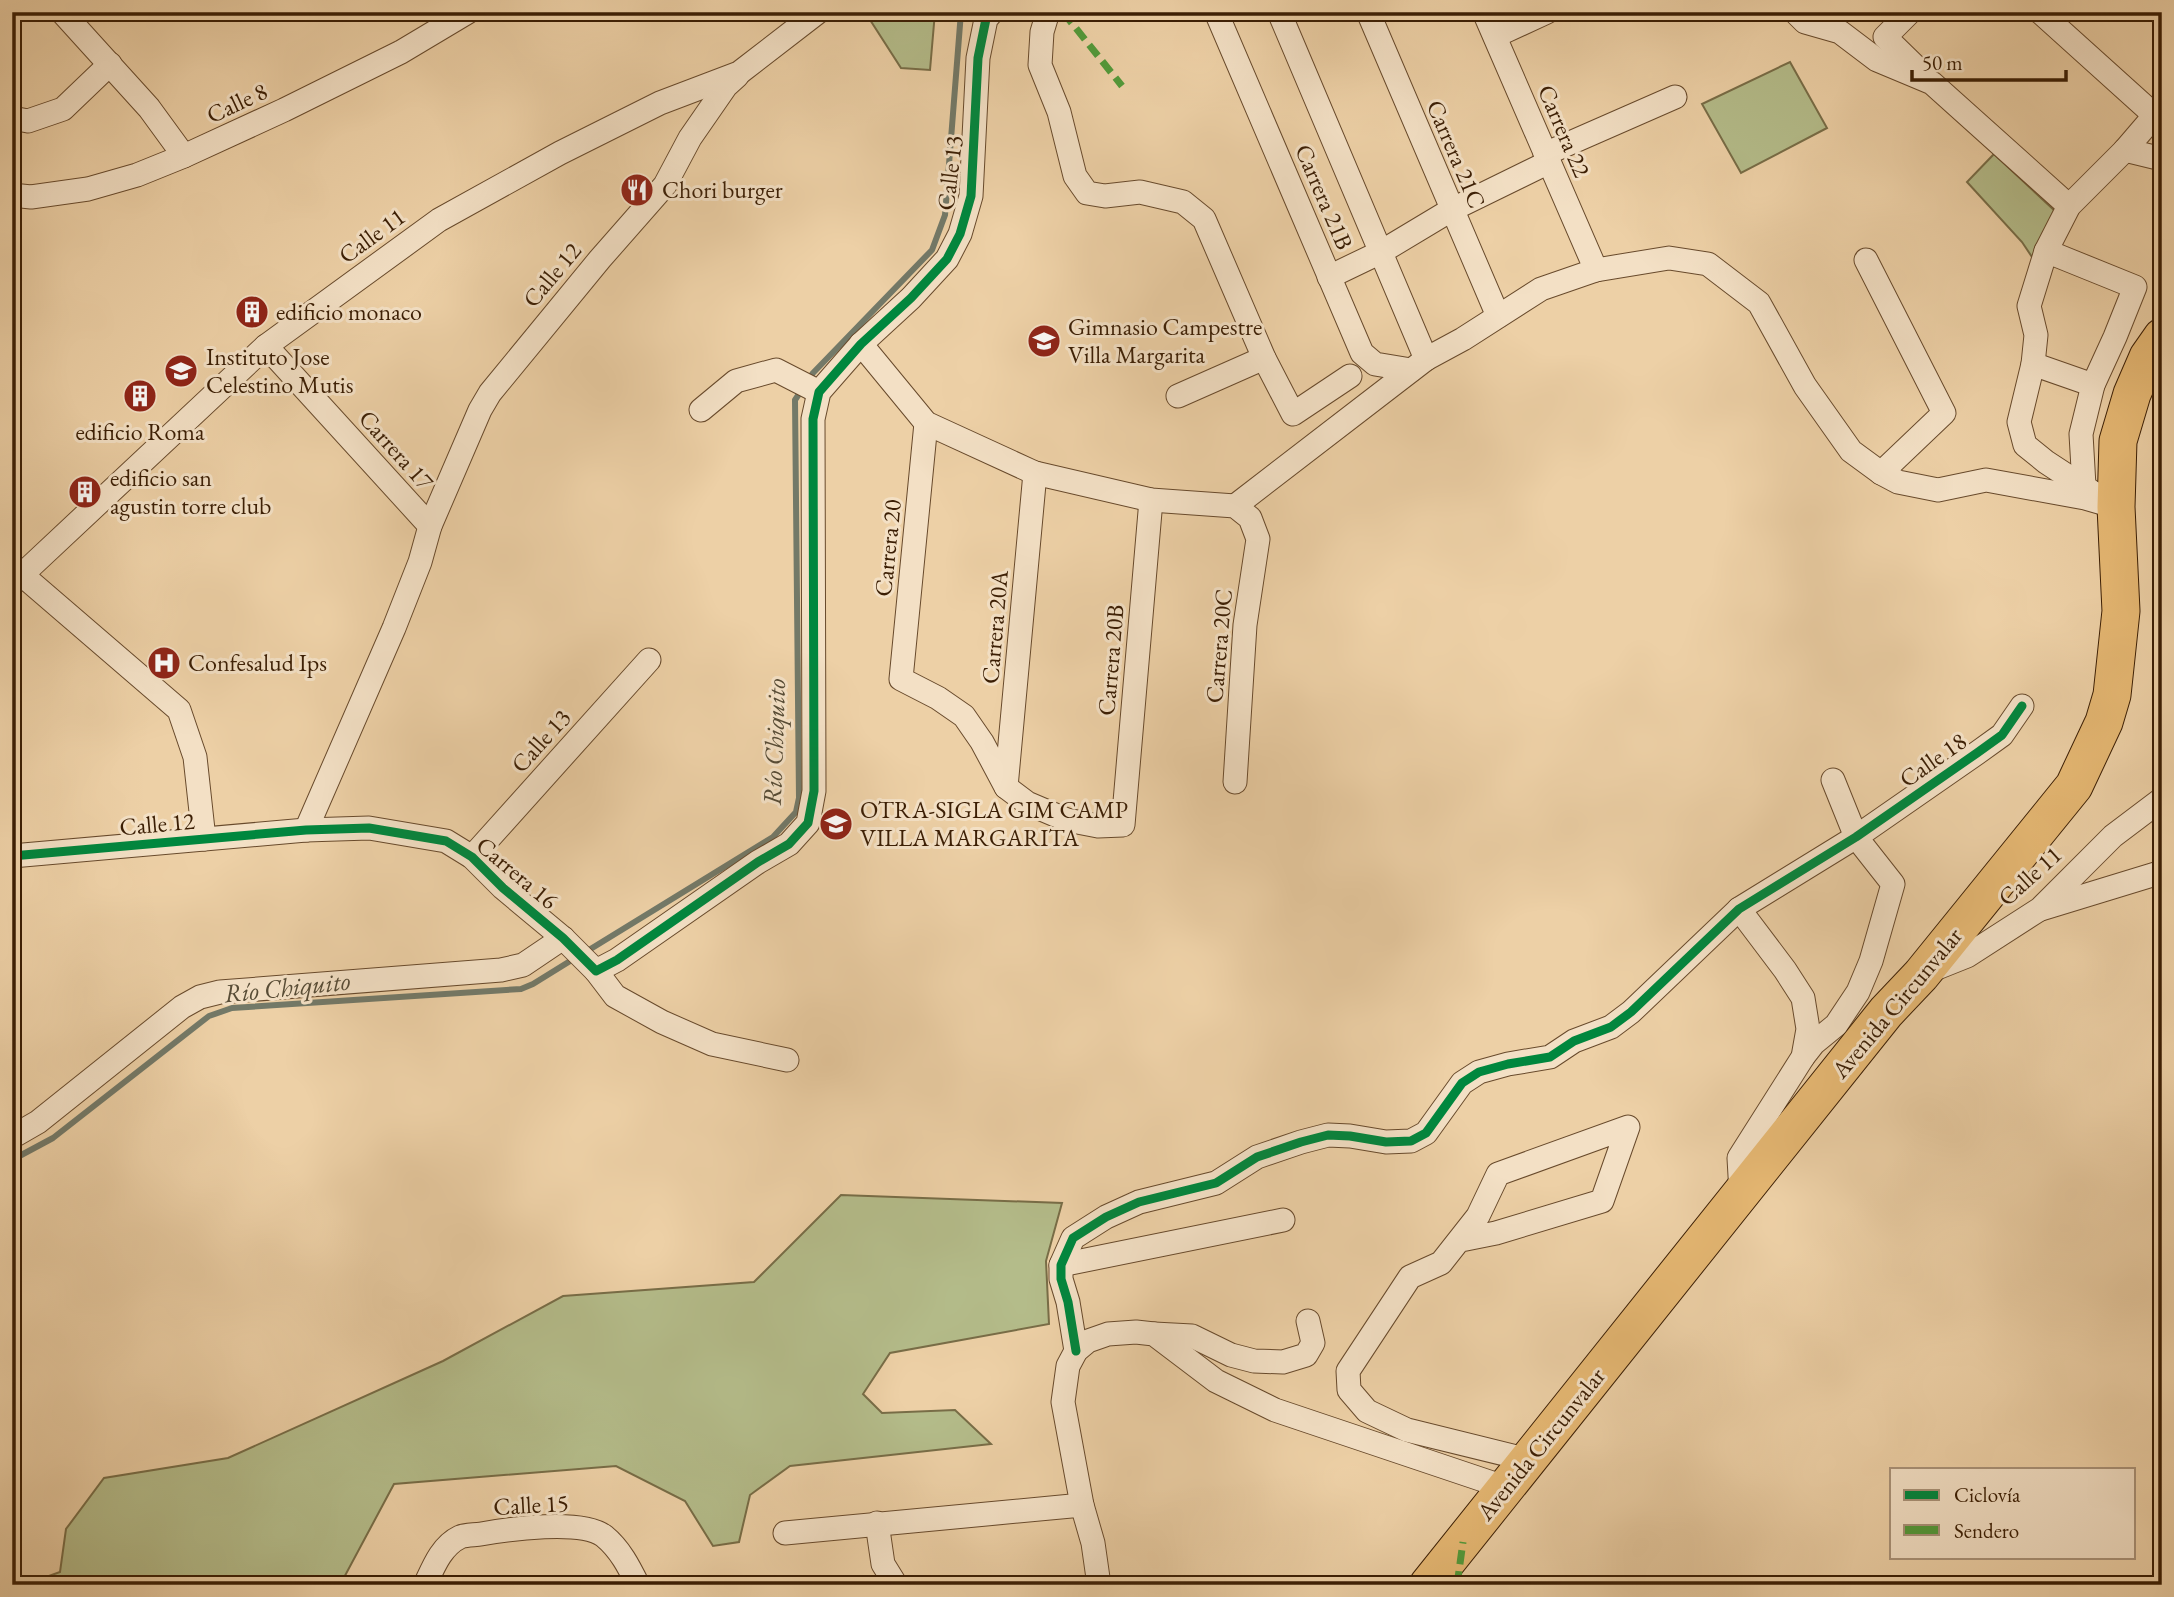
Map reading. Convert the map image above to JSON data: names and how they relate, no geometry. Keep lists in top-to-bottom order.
{
  "streets": {
    "main road": ["Avenida Circunvalar"],
    "street": [
      "Calle 8",
      "Carrera 22",
      "Carrera 21C",
      "Calle 13",
      "Carrera 21B",
      "Calle 11",
      "Calle 12",
      "Carrera 17",
      "Carrera 20",
      "Carrera 20A",
      "Carrera 20C",
      "Carrera 20B",
      "Calle 18",
      "Carrera 16",
      "Calle 15"
    ]
  },
  "crossings": [
    ["Calle 13", "Carrera 16"],
    ["Calle 11", "Calle 12"],
    ["Calle 11", "Carrera 17"],
    ["Calle 11", "Avenida Circunvalar"],
    ["Calle 12", "Carrera 17"],
    ["Calle 12", "Carrera 16"],
    ["Carrera 20", "Carrera 20A"],
    ["Carrera 20", "Carrera 20B"],
    ["Carrera 20A", "Carrera 20B"]
  ],
  "water": ["Río Chiquito"],
  "places": {
    "restaurant": ["Chori burger"],
    "building": ["edificio monaco", "edificio Roma", "edificio san agustin torre club"],
    "school or university": ["Gimnasio Campestre Villa Margarita", "Instituto Jose Celestino Mutis", "OTRA-SIGLA GIM CAMP VILLA MARGARITA"],
    "hospital": ["Confesalud Ips"]
  },
  "legend": ["Ciclovía", "Sendero"],
  "scale_bar": "50 m"
}
